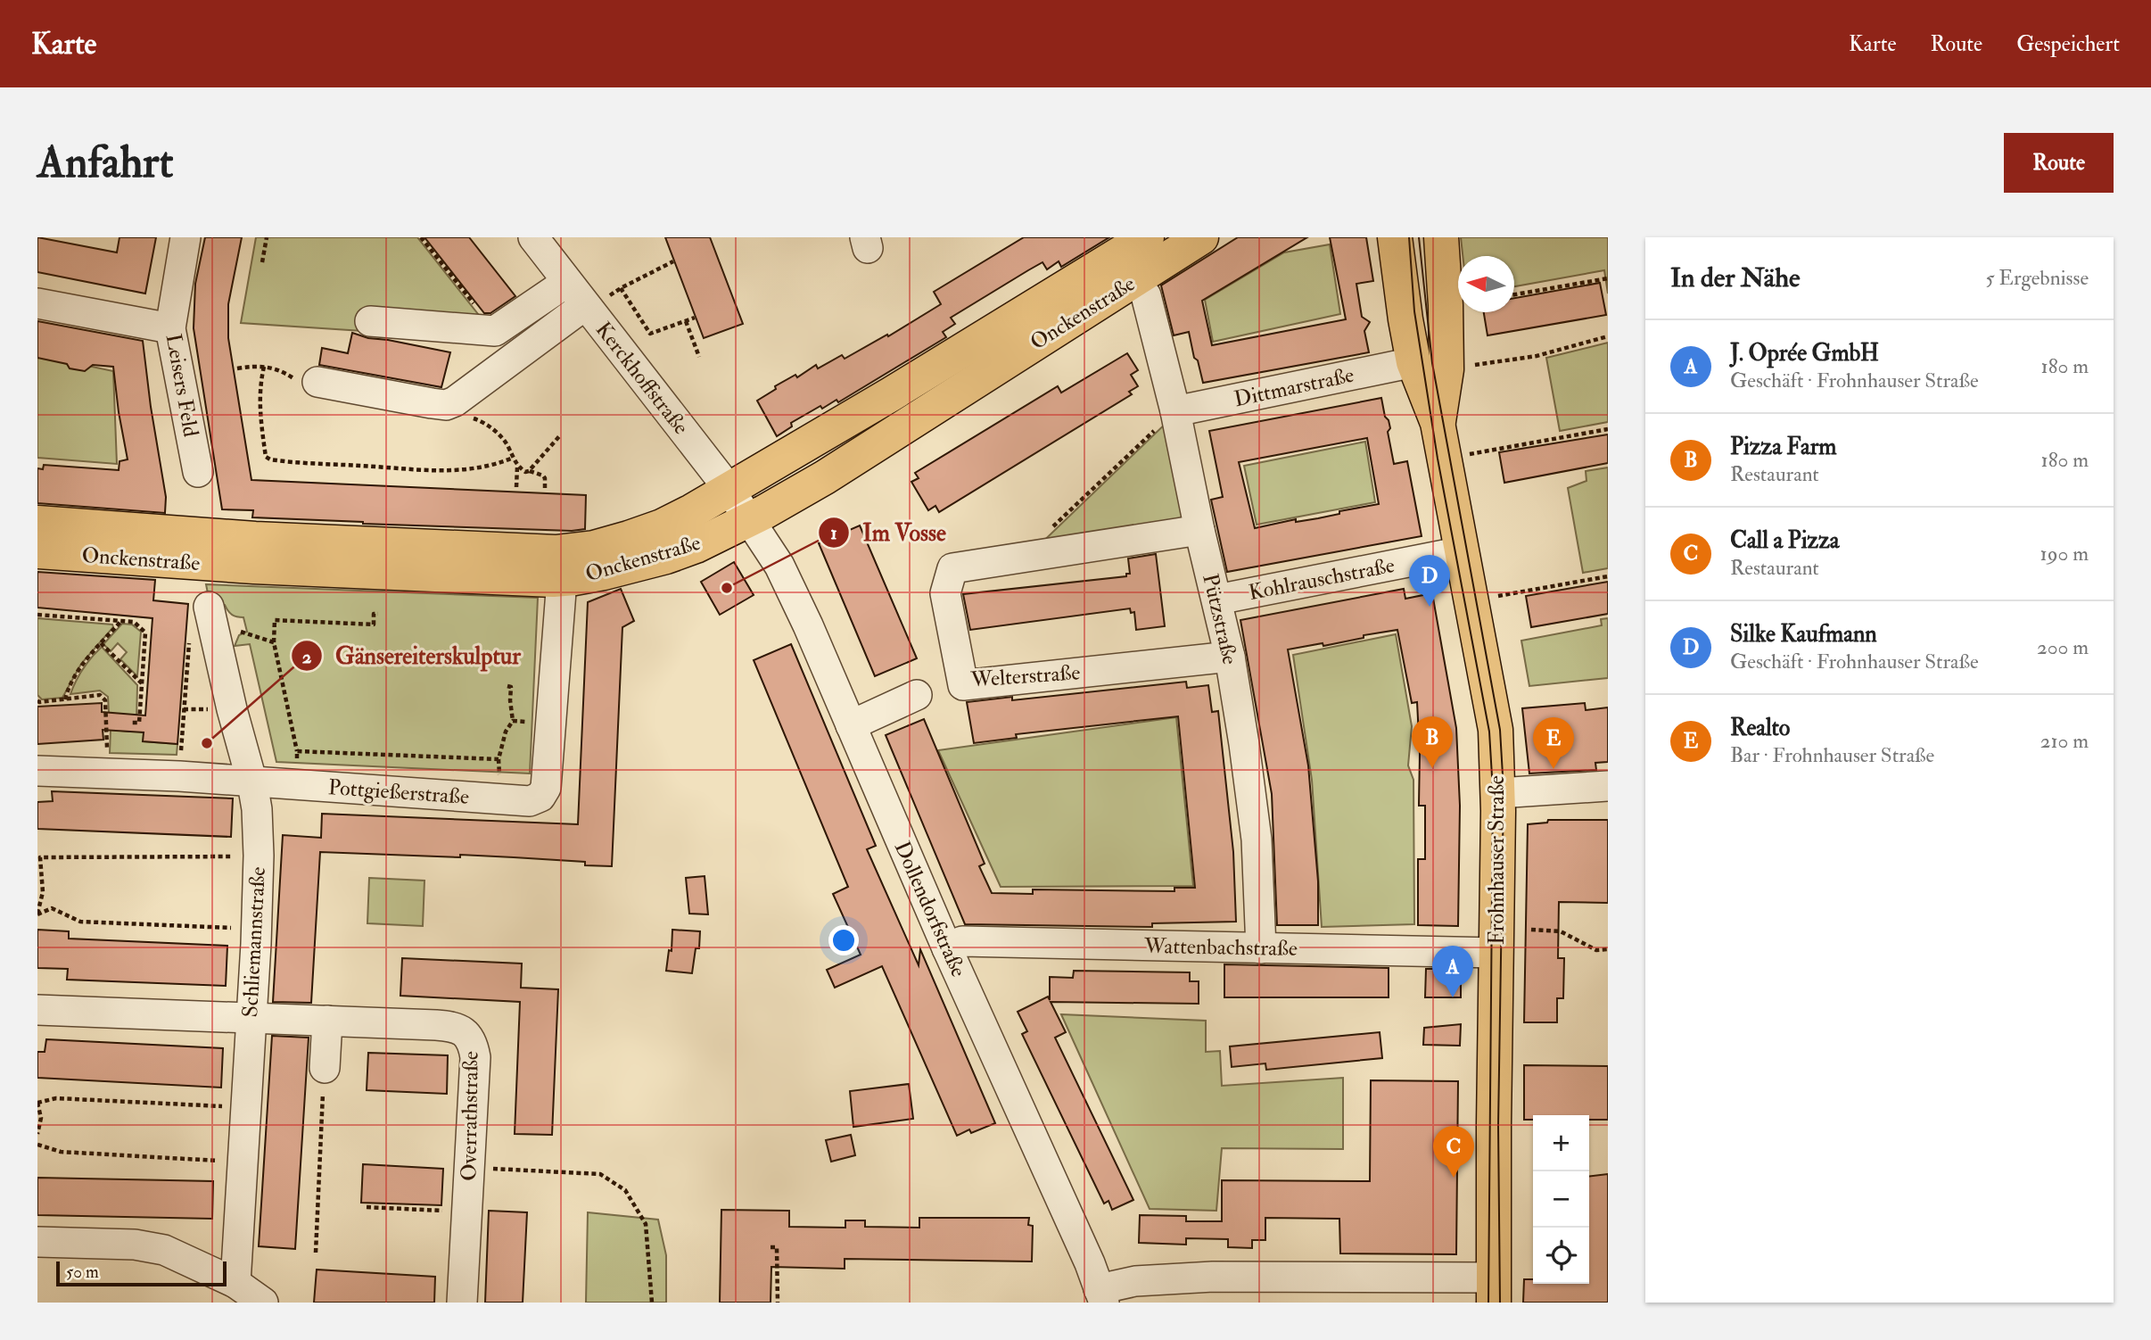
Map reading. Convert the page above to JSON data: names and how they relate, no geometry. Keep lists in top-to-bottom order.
{
  "streets": {
    "main road": ["Onckenstraße", "Frohnhauser Straße"],
    "street": [
      "Kerckhoffstraße",
      "Leisers Feld",
      "Dittmarstraße",
      "Kohlrauschstraße",
      "Pützstraße",
      "Welterstraße",
      "Pottgießerstraße",
      "Dollendorfstraße",
      "Schliemannstraße",
      "Wattenbachstraße",
      "Overrathstraße"
    ]
  },
  "crossings": [
    ["Onckenstraße", "Kerckhoffstraße"],
    ["Onckenstraße", "Pottgießerstraße"],
    ["Onckenstraße", "Dollendorfstraße"],
    ["Kerckhoffstraße", "Dollendorfstraße"],
    ["Dittmarstraße", "Pützstraße"],
    ["Dittmarstraße", "Frohnhauser Straße"],
    ["Kohlrauschstraße", "Pützstraße"],
    ["Kohlrauschstraße", "Frohnhauser Straße"],
    ["Pützstraße", "Welterstraße"],
    ["Pützstraße", "Wattenbachstraße"],
    ["Pottgießerstraße", "Schliemannstraße"],
    ["Frohnhauser Straße", "Wattenbachstraße"],
    ["Dollendorfstraße", "Wattenbachstraße"],
    ["Schliemannstraße", "Overrathstraße"]
  ],
  "places": ["Im Vosse", "Gänsereiterskulptur"],
  "scale_bar": "50 m",
  "north": "left",
  "page": {
    "header": "Karte",
    "nav": ["Karte", "Route", "Gespeichert"],
    "buttons": "Route",
    "title": "Anfahrt",
    "heading": ["In der Nähe", "5 Ergebnisse"],
    "list": [
      {
        "mark": "A",
        "name": "J. Oprée GmbH",
        "note": "Geschäft · Frohnhauser Straße",
        "value": "180 m"
      },
      {
        "mark": "B",
        "name": "Pizza Farm",
        "note": "Restaurant",
        "value": "180 m"
      },
      {
        "mark": "C",
        "name": "Call a Pizza",
        "note": "Restaurant",
        "value": "190 m"
      },
      {
        "mark": "D",
        "name": "Silke Kaufmann",
        "note": "Geschäft · Frohnhauser Straße",
        "value": "200 m"
      },
      {
        "mark": "E",
        "name": "Realto",
        "note": "Bar · Frohnhauser Straße",
        "value": "210 m"
      }
    ],
    "pins": [
      "D",
      "B",
      "E",
      "A",
      "C"
    ],
    "map_buttons": ["+", "−"],
    "scale": "50 m"
  }
}
